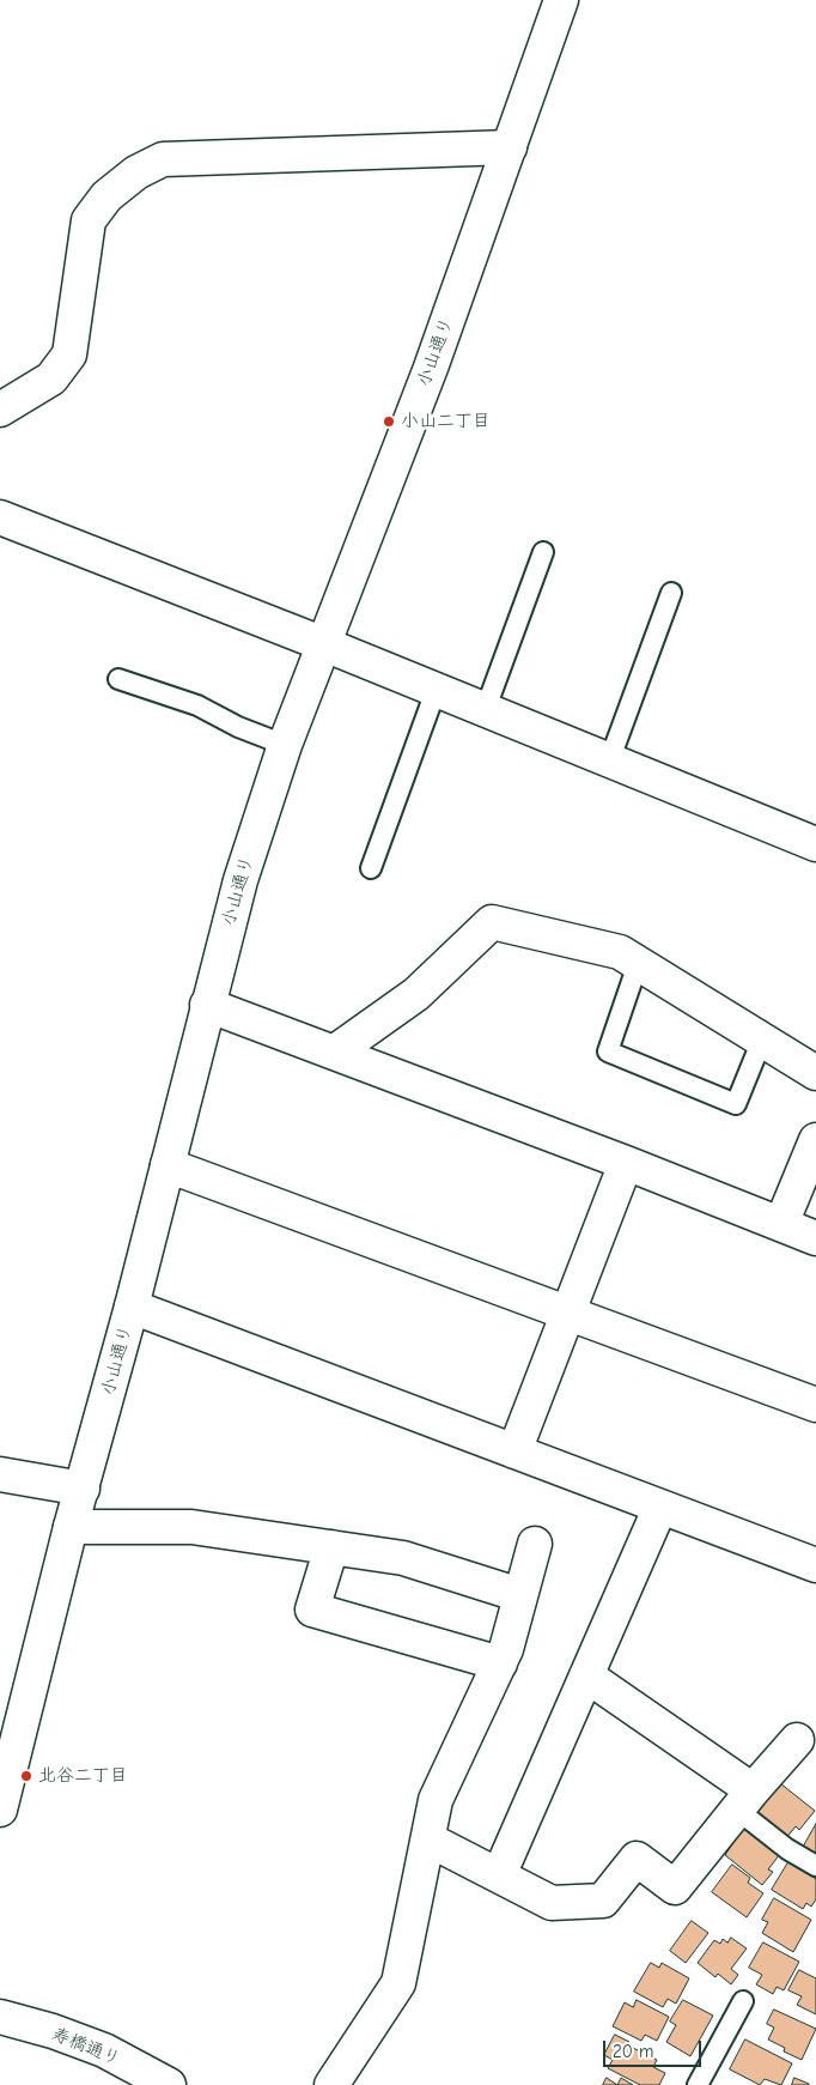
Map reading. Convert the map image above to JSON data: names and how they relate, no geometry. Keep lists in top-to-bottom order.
{
  "streets": {
    "street": ["小山通り", "寿橋通り"]
  },
  "places": ["小山二丁目", "北谷二丁目"],
  "scale_bar": "20 m"
}
